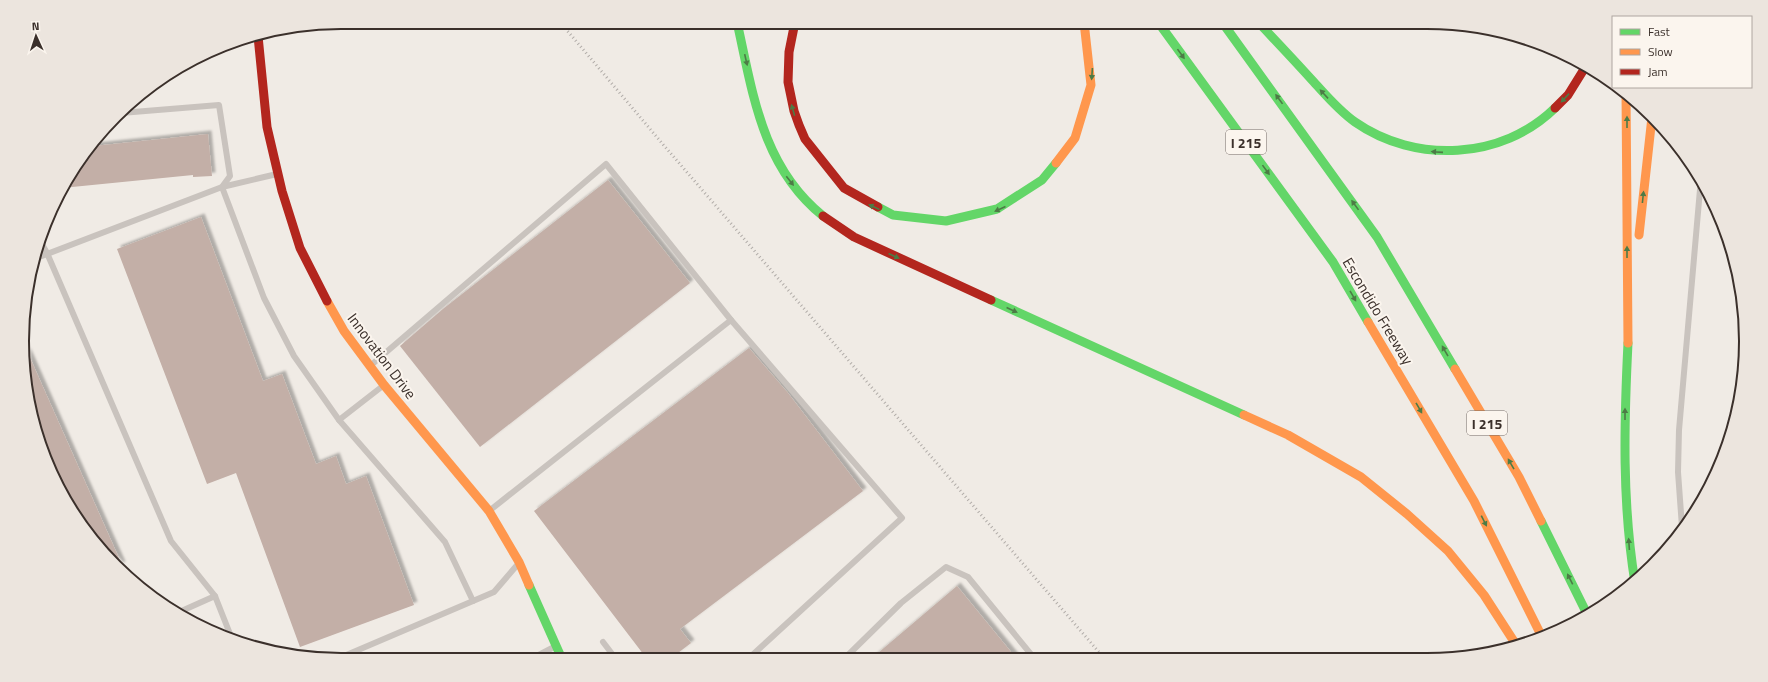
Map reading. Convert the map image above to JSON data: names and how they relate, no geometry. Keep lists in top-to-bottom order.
{
  "streets": {
    "main road": ["I 215", "Escondido Freeway", "Innovation Drive"]
  },
  "legend": ["Fast", "Slow", "Jam"],
  "north": "top"
}
